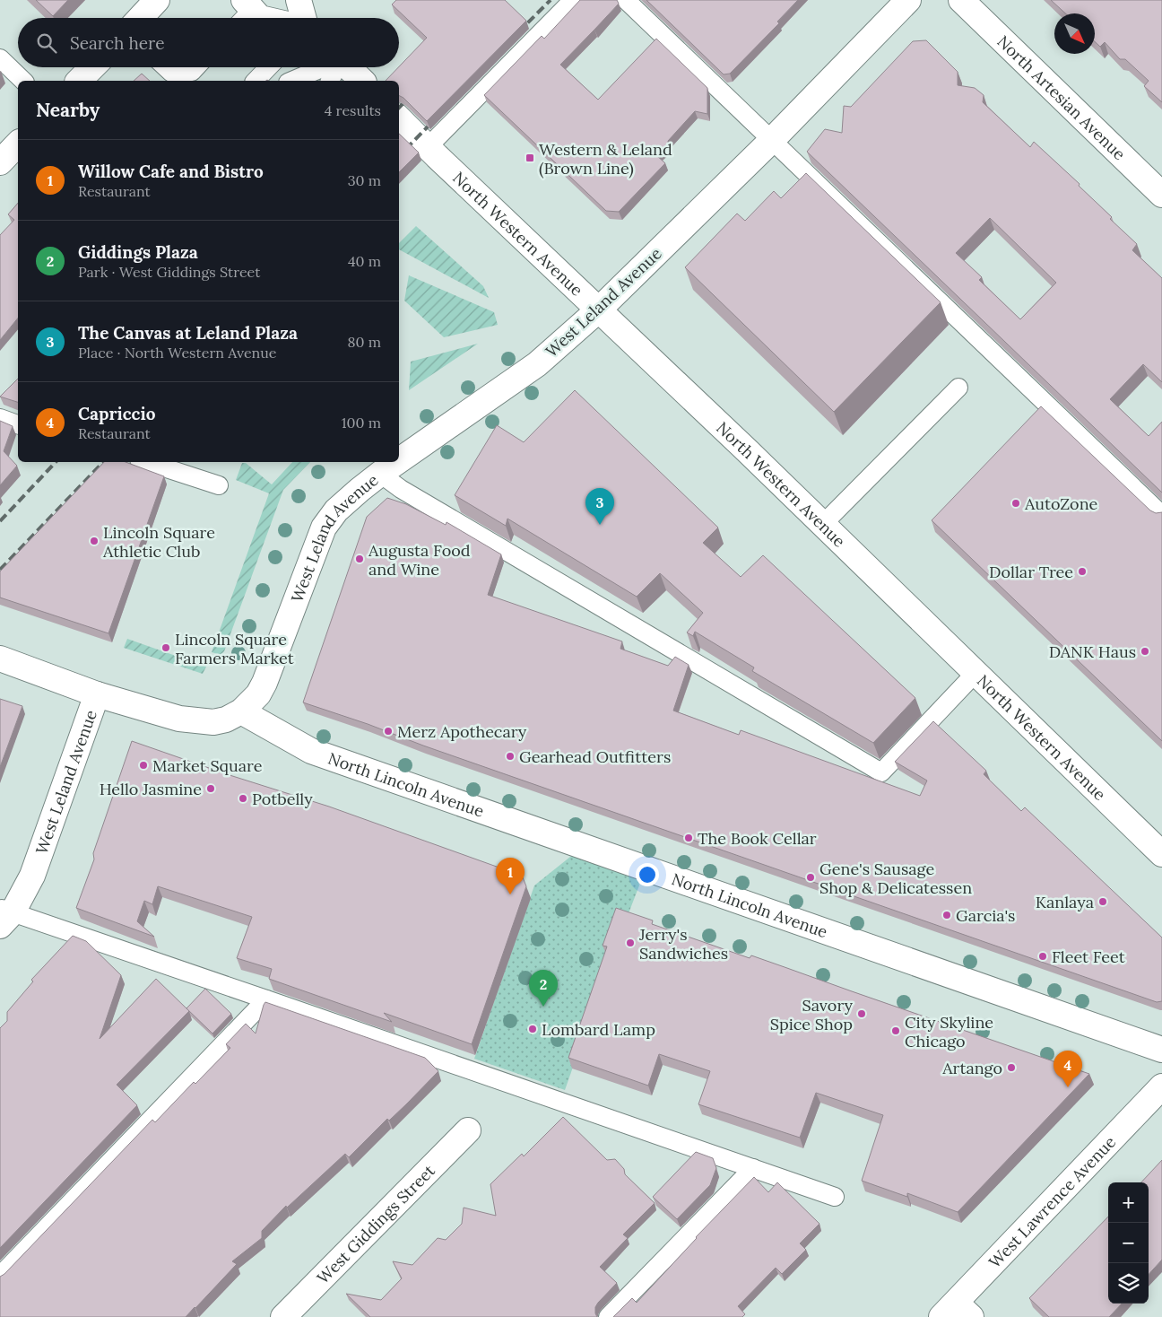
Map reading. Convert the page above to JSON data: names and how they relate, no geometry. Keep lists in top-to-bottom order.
{
  "streets": {
    "main road": [
      "North Artesian Avenue",
      "North Western Avenue",
      "West Leland Avenue",
      "North Lincoln Avenue",
      "West Lawrence Avenue",
      "West Giddings Street"
    ]
  },
  "crossings": [
    ["North Western Avenue", "West Leland Avenue"],
    ["West Leland Avenue", "North Lincoln Avenue"]
  ],
  "places": {
    "transit": ["Western & Leland (Brown Line)"],
    "other": [
      "AutoZone",
      "Lincoln Square Athletic Club",
      "Augusta Food and Wine",
      "Dollar Tree",
      "Lincoln Square Farmers Market",
      "DANK Haus",
      "Merz Apothecary",
      "Gearhead Outfitters",
      "Market Square",
      "Hello Jasmine",
      "Potbelly",
      "The Book Cellar",
      "Gene's Sausage Shop & Delicatessen",
      "Kanlaya",
      "Garcia's",
      "Jerry's Sandwiches",
      "Fleet Feet",
      "Savory Spice Shop",
      "Lombard Lamp",
      "City Skyline Chicago",
      "Artango"
    ]
  },
  "north": "bottom right",
  "page": {
    "search": "Search here",
    "heading": ["Nearby", "4 results"],
    "list": [
      {
        "mark": "1",
        "name": "Willow Cafe and Bistro",
        "note": "Restaurant",
        "value": "30 m"
      },
      {
        "mark": "2",
        "name": "Giddings Plaza",
        "note": "Park · West Giddings Street",
        "value": "40 m"
      },
      {
        "mark": "3",
        "name": "The Canvas at Leland Plaza",
        "note": "Place · North Western Avenue",
        "value": "80 m"
      },
      {
        "mark": "4",
        "name": "Capriccio",
        "note": "Restaurant",
        "value": "100 m"
      }
    ],
    "pins": [
      "3",
      "1",
      "2",
      "4"
    ],
    "map_buttons": ["+", "−"]
  }
}
